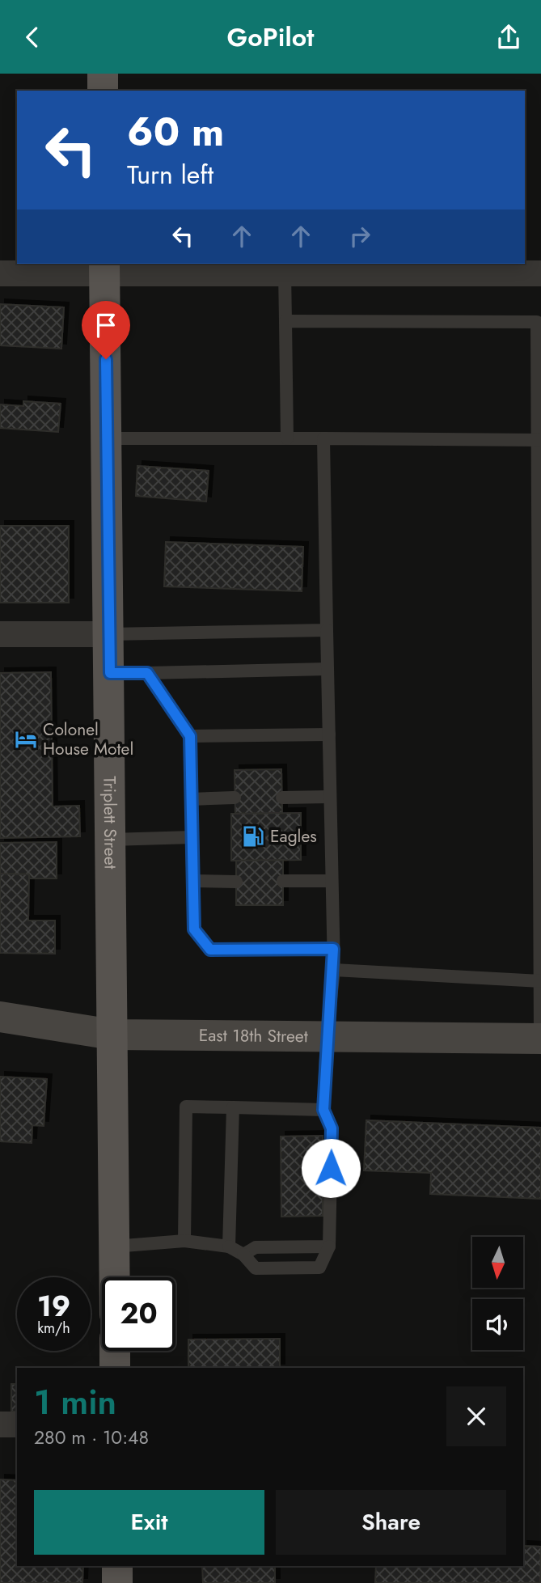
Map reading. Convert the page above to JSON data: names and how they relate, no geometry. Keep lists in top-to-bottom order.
{
  "streets": {
    "main road": ["Triplett Street"],
    "street": ["East 18th Street"]
  },
  "crossings": [
    ["Triplett Street", "East 18th Street"]
  ],
  "places": {
    "hotel": ["Colonel House Motel"],
    "fuel station": ["Eagles"]
  },
  "north": "bottom",
  "page": {
    "header": "GoPilot",
    "turn": ["60 m", "Turn left"],
    "speed": "19 km/h",
    "limit": "20",
    "heading": ["1 min", "280 m · 10:48"],
    "buttons": ["Exit", "Share"]
  }
}
